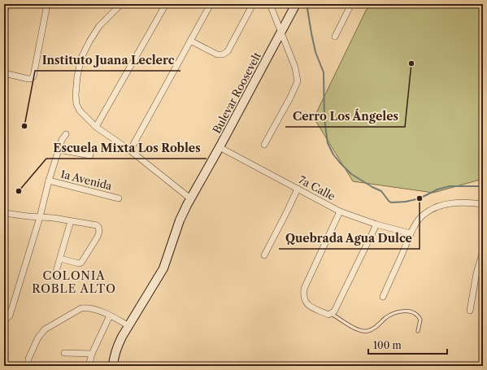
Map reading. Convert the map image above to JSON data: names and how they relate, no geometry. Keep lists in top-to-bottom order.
{
  "streets": {
    "main road": ["Bulevar Roosevelt"],
    "street": ["1a Avenida", "7a Calle"]
  },
  "crossings": [
    ["Bulevar Roosevelt", "7a Calle"]
  ],
  "districts": ["COLONIA ROBLE ALTO"],
  "places": [
    "Cerro Los Ángeles",
    "Instituto Juana Leclerc",
    "Escuela Mixta Los Robles",
    "Quebrada Agua Dulce"
  ],
  "scale_bar": "100 m"
}
